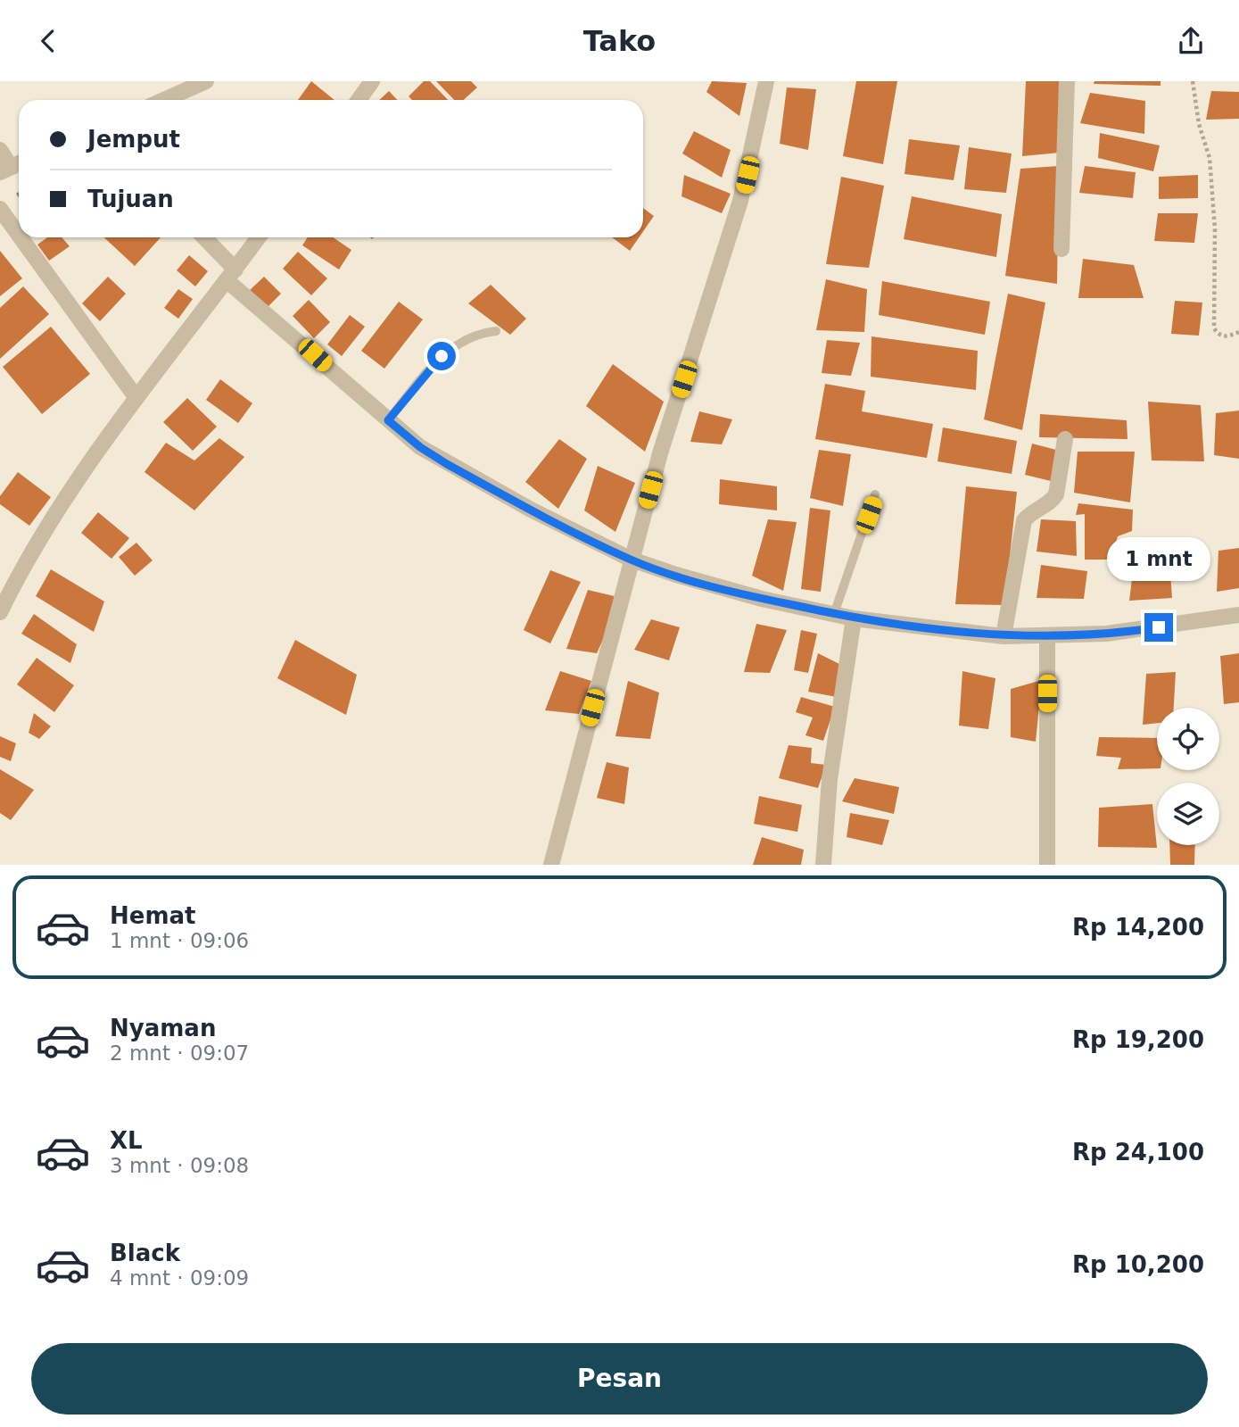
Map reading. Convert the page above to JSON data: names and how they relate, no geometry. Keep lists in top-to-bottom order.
{
  "page": {
    "header": "Tako",
    "banner": ["Jemput", "Tujuan"],
    "bubble": "1 mnt",
    "list": [
      {
        "name": "Hemat",
        "note": "1 mnt · 09:06",
        "value": "Rp 14,200"
      },
      {
        "name": "Nyaman",
        "note": "2 mnt · 09:07",
        "value": "Rp 19,200"
      },
      {
        "name": "XL",
        "note": "3 mnt · 09:08",
        "value": "Rp 24,100"
      },
      {
        "name": "Black",
        "note": "4 mnt · 09:09",
        "value": "Rp 10,200"
      }
    ],
    "buttons": "Pesan"
  }
}
